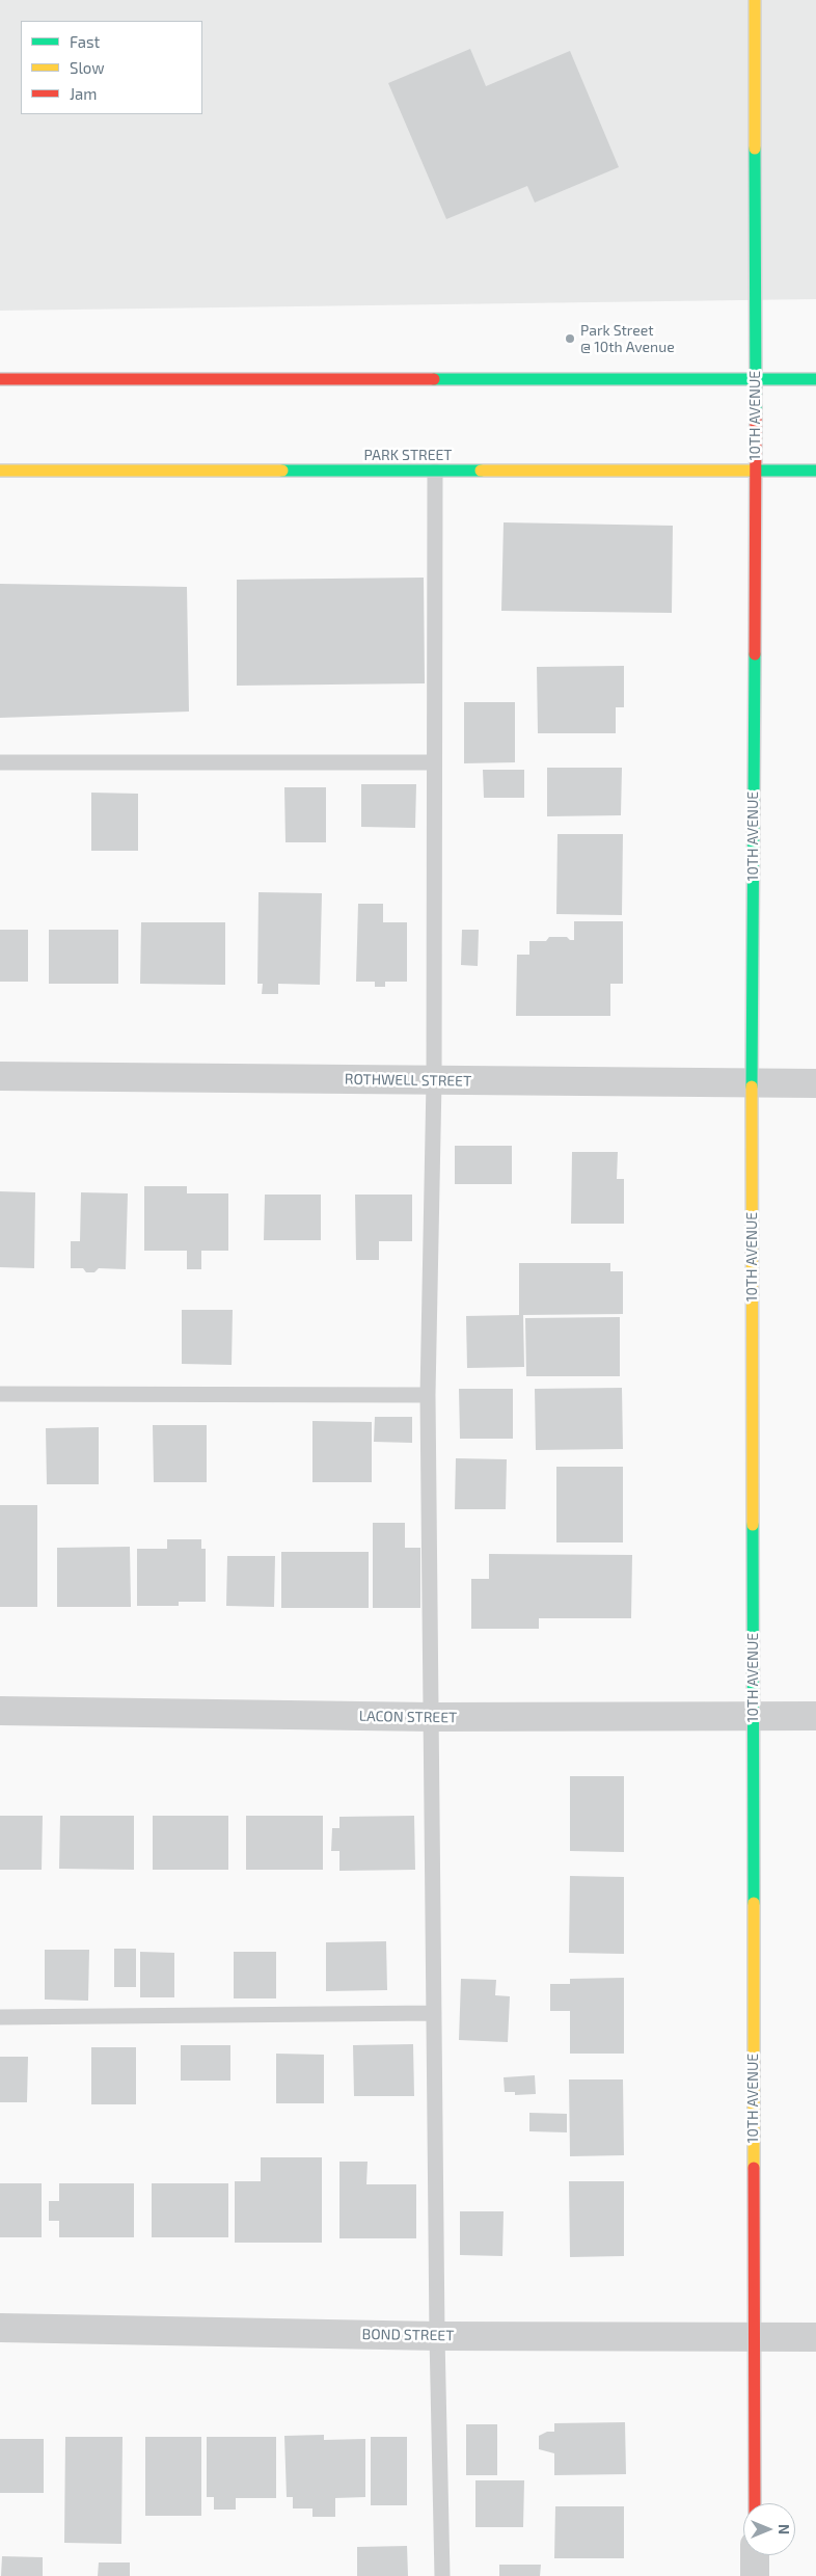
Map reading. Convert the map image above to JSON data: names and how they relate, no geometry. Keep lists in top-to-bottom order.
{
  "streets": {
    "street": [
      "10TH AVENUE",
      "PARK STREET",
      "ROTHWELL STREET",
      "LACON STREET",
      "BOND STREET"
    ]
  },
  "crossings": [
    ["10TH AVENUE", "PARK STREET"],
    ["10TH AVENUE", "ROTHWELL STREET"],
    ["10TH AVENUE", "LACON STREET"],
    ["10TH AVENUE", "BOND STREET"]
  ],
  "places": ["Park Street @ 10th Avenue"],
  "legend": ["Fast", "Slow", "Jam"],
  "north": "right"
}
